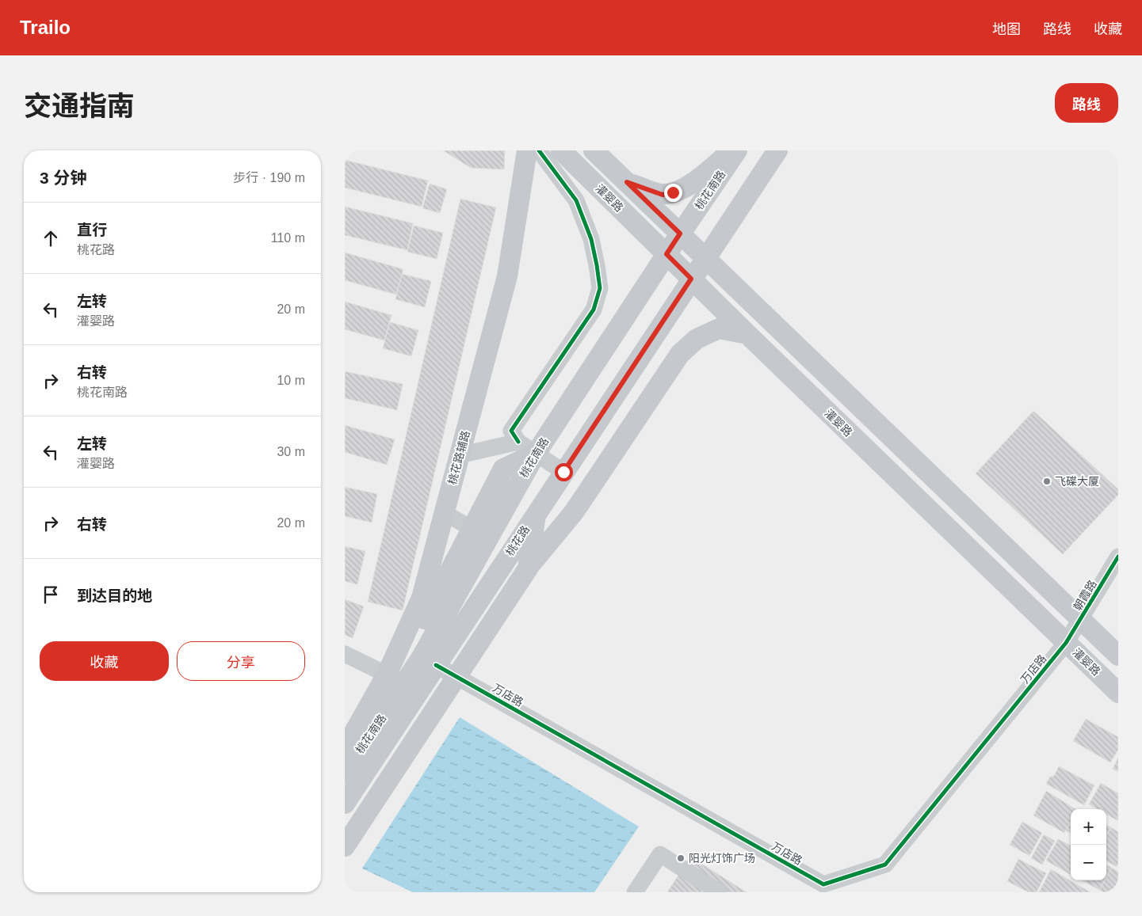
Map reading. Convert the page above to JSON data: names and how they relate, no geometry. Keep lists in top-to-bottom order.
{
  "streets": {
    "main road": [
      "桃花南路",
      "灌婴路",
      "桃花路辅路",
      "桃花路"
    ],
    "street": ["朝霞路", "万店路"]
  },
  "crossings": [
    ["桃花南路", "灌婴路"],
    ["灌婴路", "桃花路"],
    ["灌婴路", "朝霞路"],
    ["灌婴路", "万店路"],
    ["桃花路", "万店路"],
    ["朝霞路", "万店路"]
  ],
  "places": ["飞碟大厦", "阳光灯饰广场"],
  "page": {
    "header": "Trailo",
    "nav": ["地图", "路线", "收藏"],
    "title": "交通指南",
    "buttons": [
      "路线",
      ["收藏", "分享"]
    ],
    "heading": ["3 分钟", "步行 · 190 m"],
    "list": [
      ["直行", "桃花路", "110 m"],
      ["左转", "灌婴路", "20 m"],
      ["右转", "桃花南路", "10 m"],
      ["左转", "灌婴路", "30 m"],
      ["右转", "20 m"],
      "到达目的地"
    ],
    "map_buttons": ["+", "−"]
  }
}
